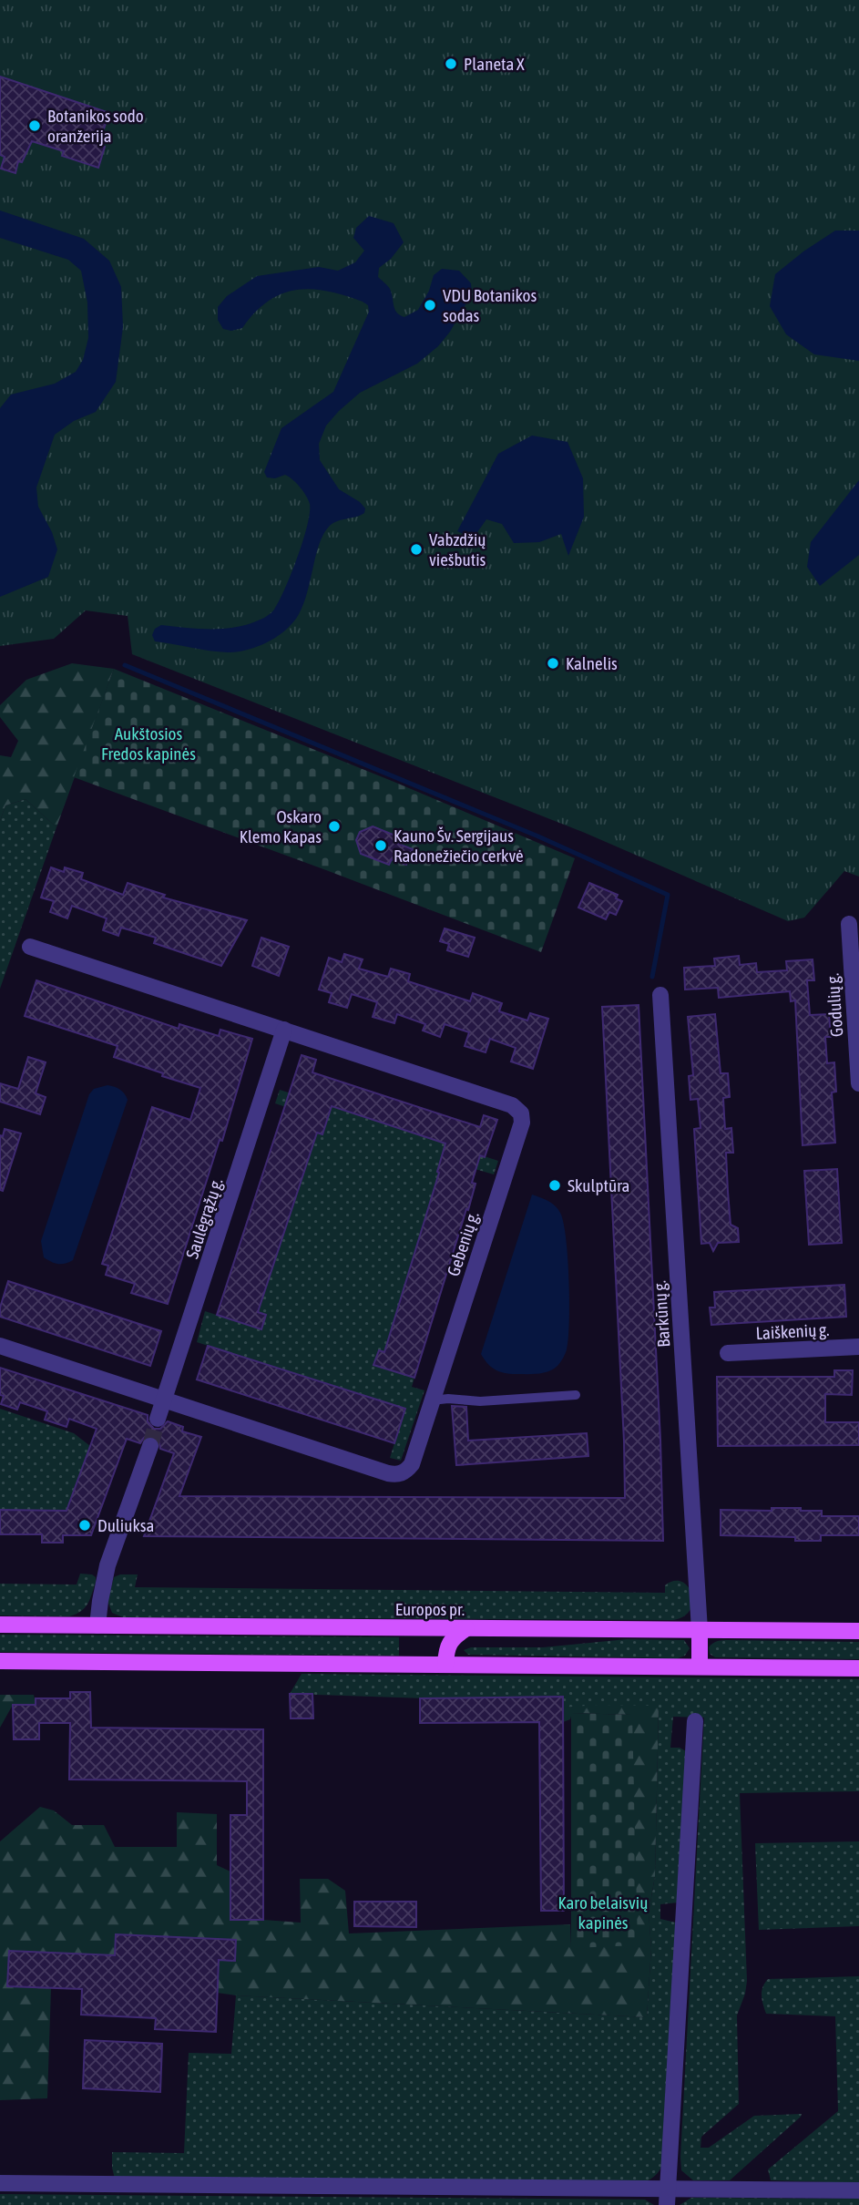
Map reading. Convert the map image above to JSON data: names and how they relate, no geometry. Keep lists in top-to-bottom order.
{
  "streets": {
    "main road": ["Europos pr."],
    "street": [
      "Godulių g.",
      "Saulėgrąžų g.",
      "Gebenių g.",
      "Barkūnų g.",
      "Laiškenių g."
    ]
  },
  "crossings": [
    ["Saulėgrąžų g.", "Gebenių g."],
    ["Barkūnų g.", "Europos pr."]
  ],
  "parks": ["Aukštosios Fredos kapinės", "Karo belaisvių kapinės"],
  "places": [
    "Planeta X",
    "Botanikos sodo oranžerija",
    "VDU Botanikos sodas",
    "Vabzdžių viešbutis",
    "Kalnelis",
    "Oskaro Klemo Kapas",
    "Kauno Šv. Sergijaus Radonežiečio cerkvė",
    "Skulptūra",
    "Duliuksa"
  ]
}
